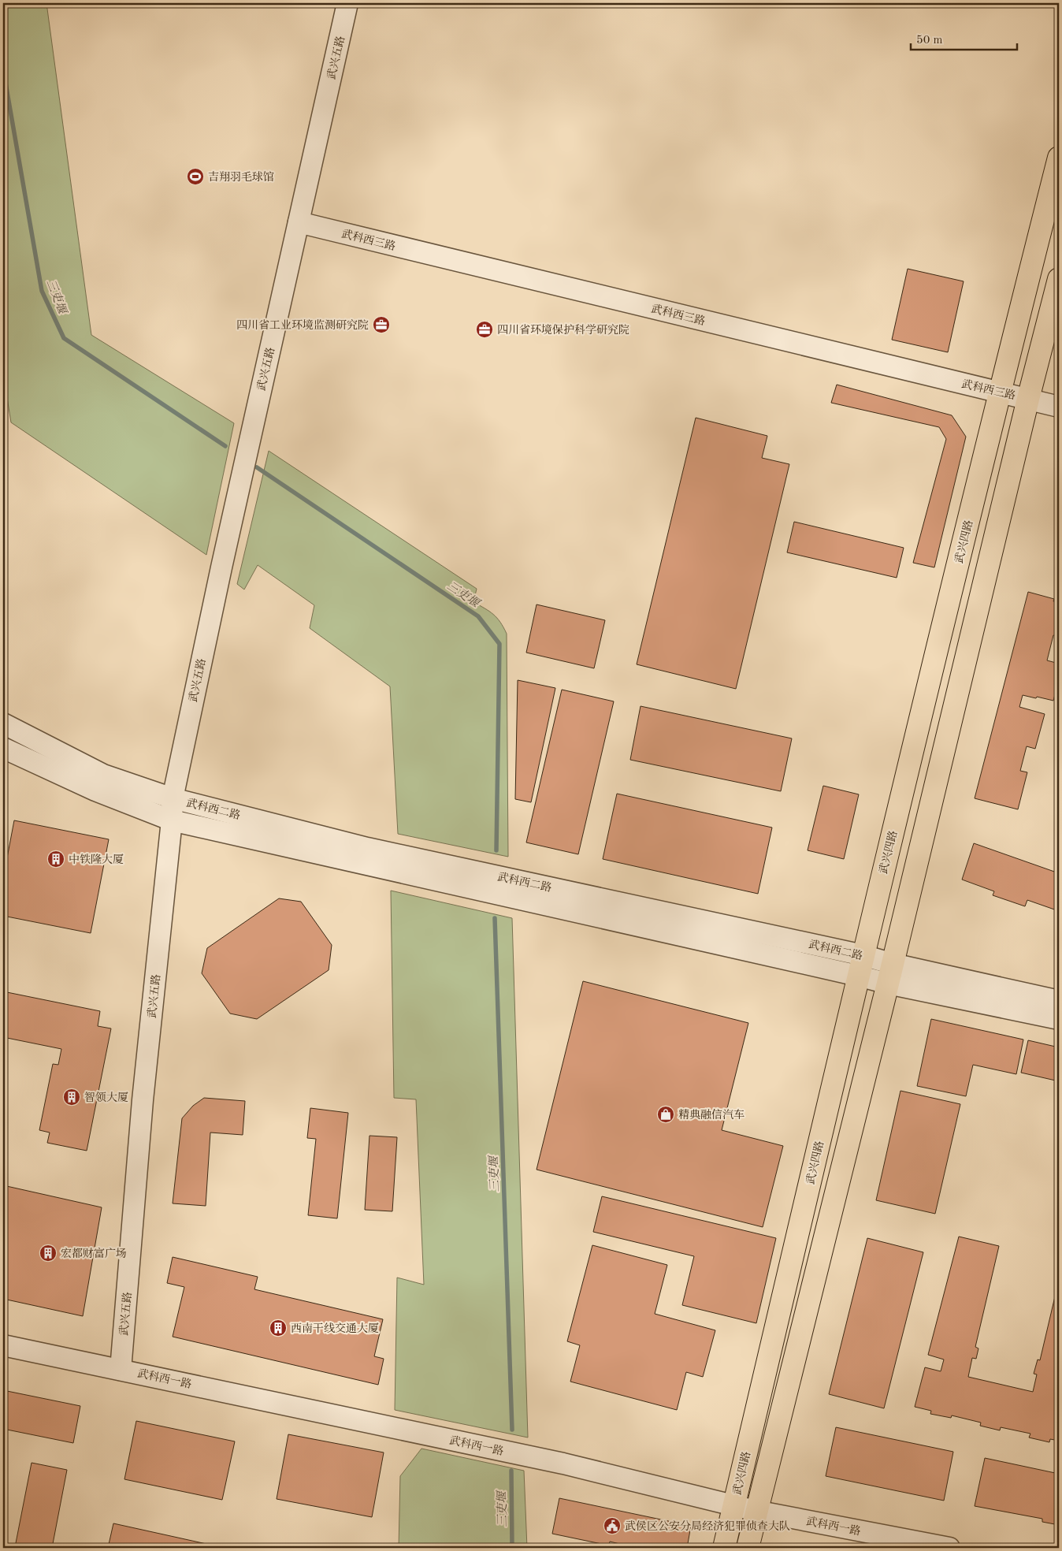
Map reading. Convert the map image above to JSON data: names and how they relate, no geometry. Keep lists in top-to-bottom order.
{
  "streets": {
    "main road": ["武兴四路"],
    "street": [
      "武兴五路",
      "武科西三路",
      "武科西二路",
      "武科西一路"
    ]
  },
  "crossings": [
    ["武兴五路", "武科西三路"],
    ["武兴五路", "武科西二路"],
    ["武兴五路", "武科西一路"],
    ["武科西三路", "武兴四路"],
    ["武兴四路", "武科西二路"],
    ["武兴四路", "武科西一路"]
  ],
  "water": ["三吏堰"],
  "places": {
    "sports": ["吉翔羽毛球馆"],
    "office": ["四川省工业环境监测研究院", "四川省环境保护科学研究院"],
    "building": [
      "中铁隆大厦",
      "智领大厦",
      "宏都财富广场",
      "西南干线交通大厦"
    ],
    "shop": ["精典融信汽车"],
    "public building": ["武侯区公安分局经济犯罪侦查大队"]
  },
  "scale_bar": "50 m"
}
